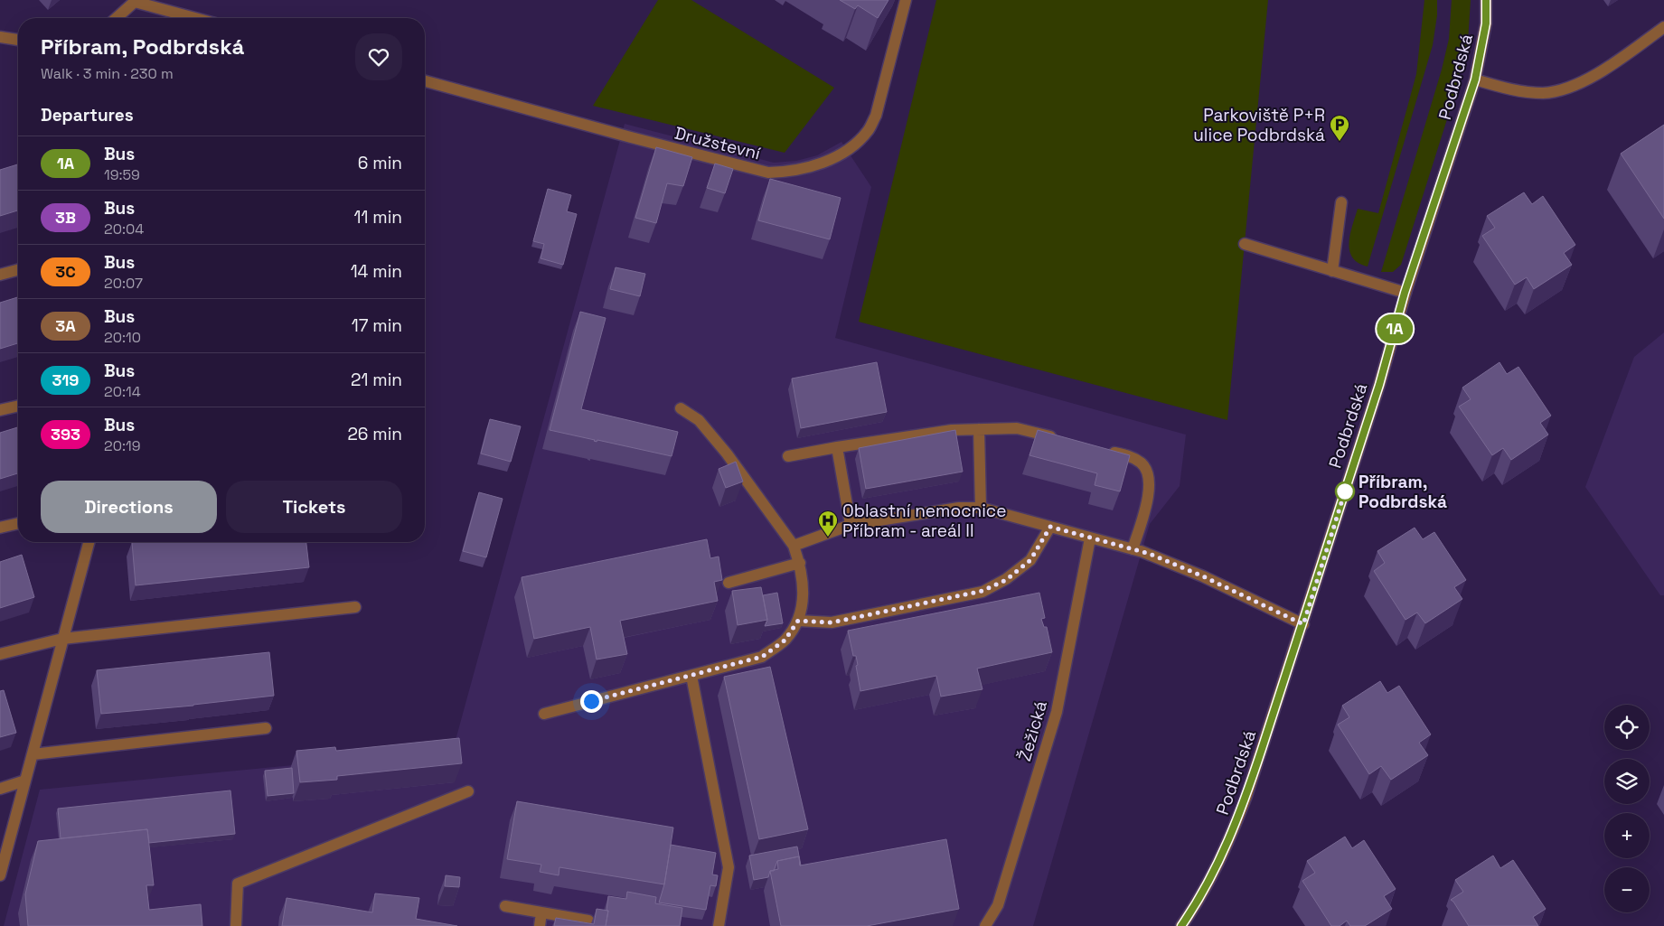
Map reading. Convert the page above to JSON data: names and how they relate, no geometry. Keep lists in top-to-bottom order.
{
  "streets": {
    "street": ["Podbrdská", "Družstevní", "Žežická"]
  },
  "places": {
    "parking": ["Parkoviště P+R ulice Podbrdská"],
    "other": ["Příbram, Podbrdská"],
    "hospital": ["Oblastní nemocnice Příbram - areál II"]
  },
  "lines": ["bus line 1A"],
  "page": {
    "on_map": "1A",
    "heading": [
      ["Příbram, Podbrdská", "Walk · 3 min · 230 m"],
      "Departures"
    ],
    "list": [
      {
        "mark": "1A",
        "name": "Bus",
        "note": "19:59",
        "value": "6 min"
      },
      {
        "mark": "3B",
        "name": "Bus",
        "note": "20:04",
        "value": "11 min"
      },
      {
        "mark": "3C",
        "name": "Bus",
        "note": "20:07",
        "value": "14 min"
      },
      {
        "mark": "3A",
        "name": "Bus",
        "note": "20:10",
        "value": "17 min"
      },
      {
        "mark": "319",
        "name": "Bus",
        "note": "20:14",
        "value": "21 min"
      },
      {
        "mark": "393",
        "name": "Bus",
        "note": "20:19",
        "value": "26 min"
      }
    ],
    "buttons": ["Directions", "Tickets"],
    "map_buttons": ["+", "−"]
  }
}
